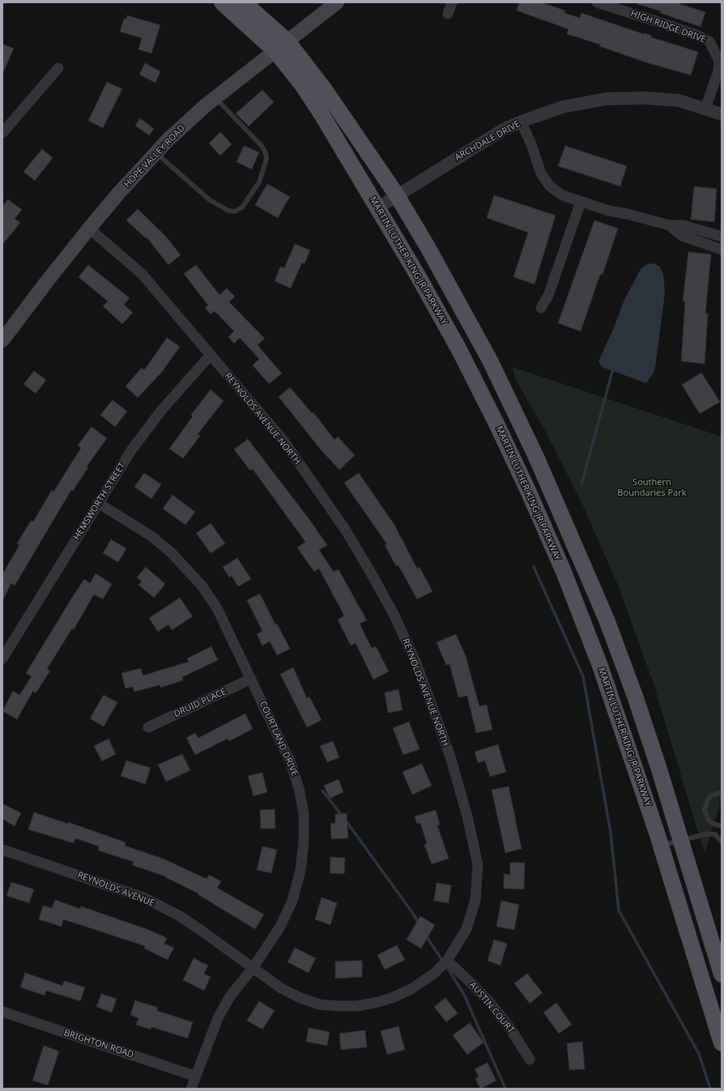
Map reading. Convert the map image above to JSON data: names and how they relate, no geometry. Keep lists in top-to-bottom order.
{
  "streets": {
    "main road": ["HOPE VALLEY ROAD", "MARTIN LUTHER KING JR PARKWAY"],
    "street": [
      "HIGH RIDGE DRIVE",
      "ARCHDALE DRIVE",
      "REYNOLDS AVENUE NORTH",
      "HEMSWORTH STREET",
      "DRUID PLACE",
      "COURTLAND DRIVE",
      "REYNOLDS AVENUE",
      "AUSTIN COURT",
      "BRIGHTON ROAD"
    ]
  },
  "crossings": [
    ["HIGH RIDGE DRIVE", "ARCHDALE DRIVE"],
    ["ARCHDALE DRIVE", "MARTIN LUTHER KING JR PARKWAY"],
    ["HOPE VALLEY ROAD", "MARTIN LUTHER KING JR PARKWAY"],
    ["HOPE VALLEY ROAD", "REYNOLDS AVENUE NORTH"],
    ["REYNOLDS AVENUE NORTH", "HEMSWORTH STREET"],
    ["REYNOLDS AVENUE NORTH", "COURTLAND DRIVE"],
    ["REYNOLDS AVENUE NORTH", "REYNOLDS AVENUE"],
    ["REYNOLDS AVENUE NORTH", "AUSTIN COURT"],
    ["HEMSWORTH STREET", "COURTLAND DRIVE"],
    ["DRUID PLACE", "COURTLAND DRIVE"],
    ["COURTLAND DRIVE", "REYNOLDS AVENUE"],
    ["COURTLAND DRIVE", "BRIGHTON ROAD"]
  ],
  "parks": ["Southern Boundaries Park"]
}
